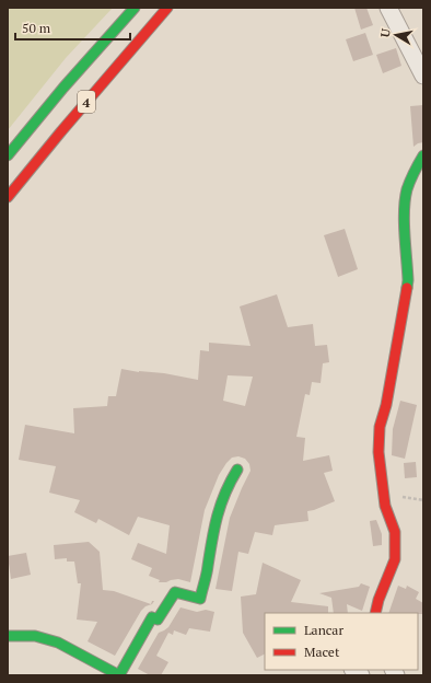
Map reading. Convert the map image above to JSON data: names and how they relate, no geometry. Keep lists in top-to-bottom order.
{
  "streets": {
    "main road": ["4"]
  },
  "legend": ["Lancar", "Macet"],
  "scale_bar": "50 m",
  "north": "left"
}
